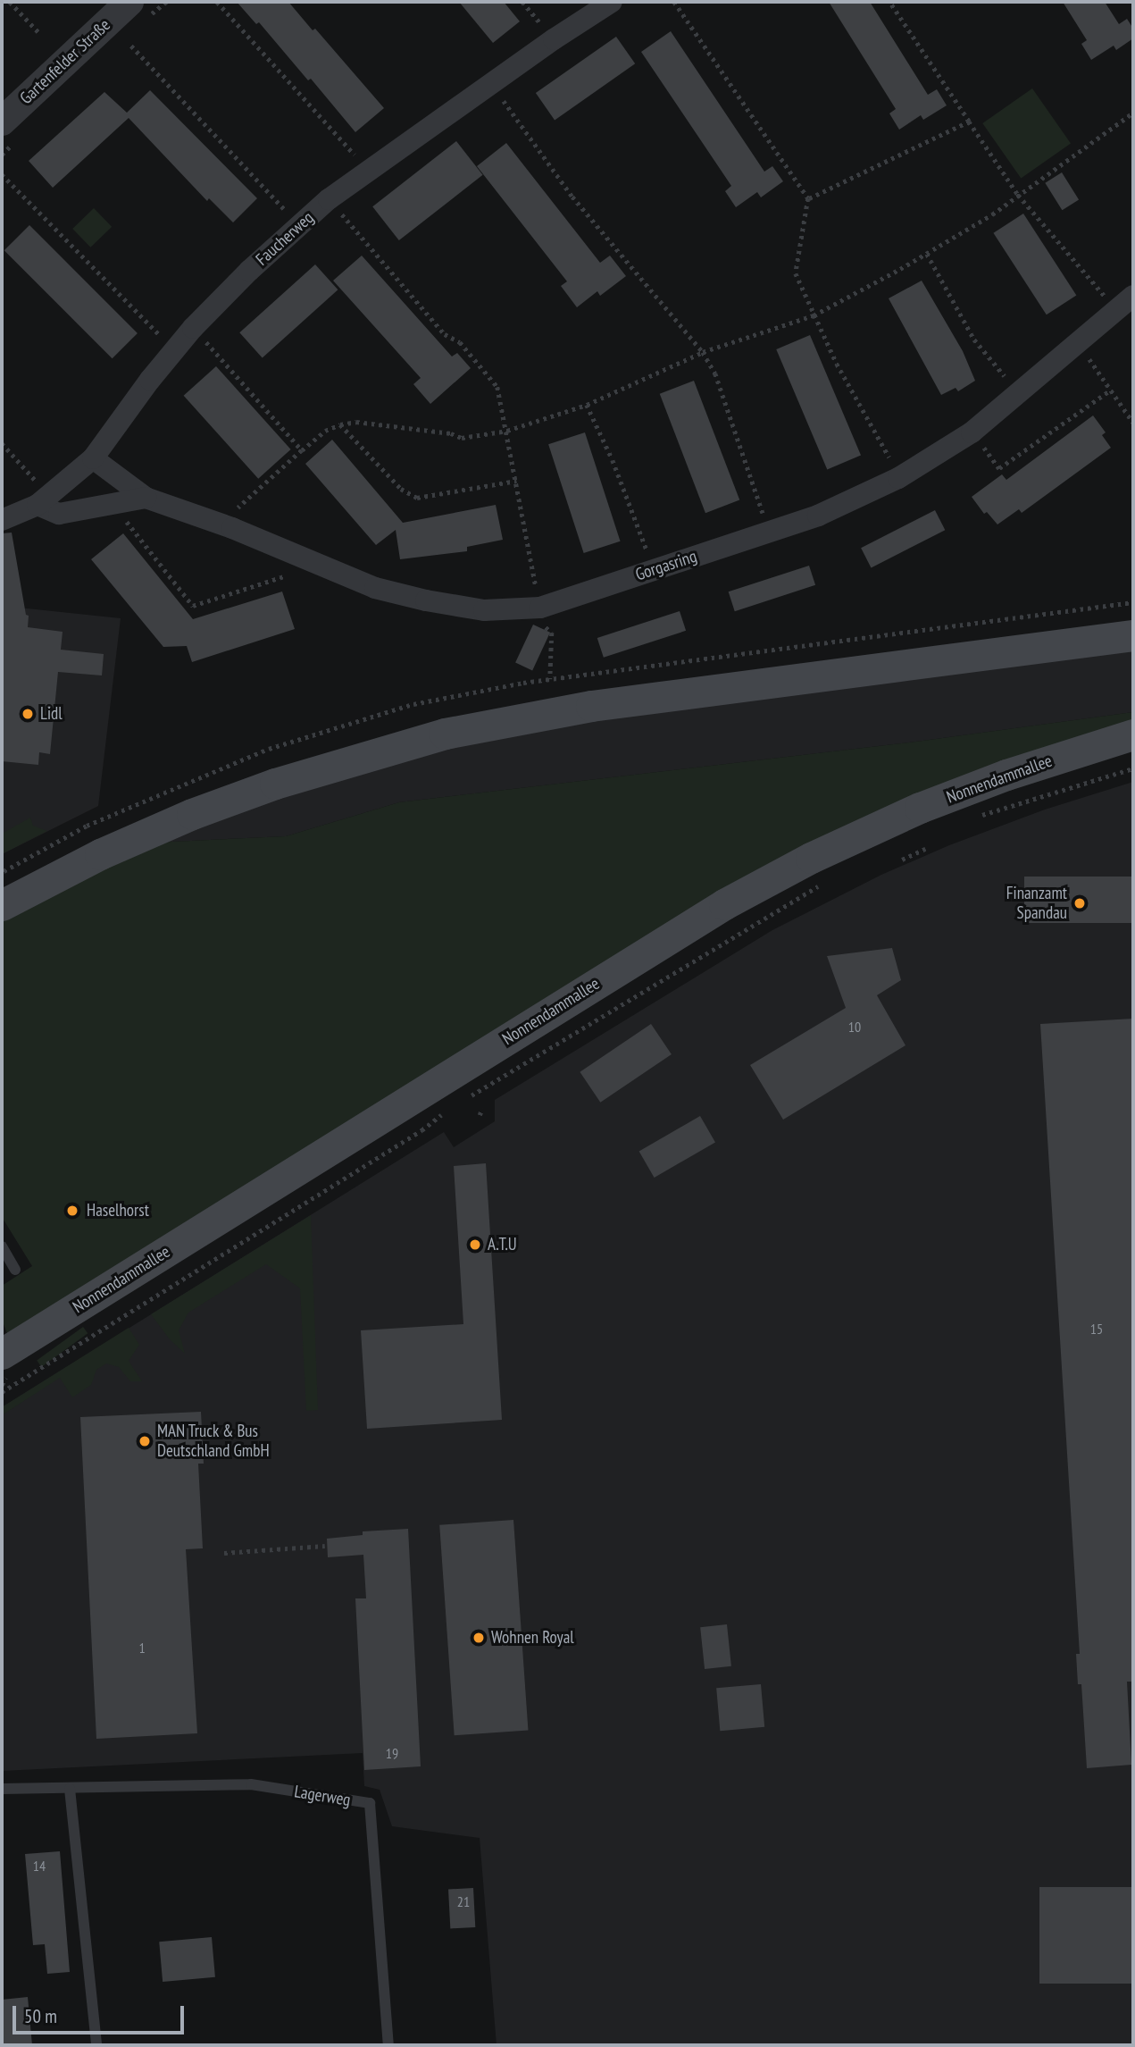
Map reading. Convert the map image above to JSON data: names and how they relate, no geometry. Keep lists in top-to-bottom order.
{
  "streets": {
    "main road": ["Nonnendammallee"],
    "street": ["Gartenfelder Straße", "Faucherweg", "Gorgasring"],
    "lane": ["Lagerweg"]
  },
  "crossings": [
    ["Faucherweg", "Gorgasring"]
  ],
  "places": [
    "Lidl",
    "Finanzamt Spandau",
    "Haselhorst",
    "A.T.U",
    "MAN Truck & Bus Deutschland GmbH",
    "Wohnen Royal"
  ],
  "house_numbers": [
    "10",
    "15",
    "1",
    "19",
    "14",
    "21"
  ],
  "scale_bar": "50 m"
}
